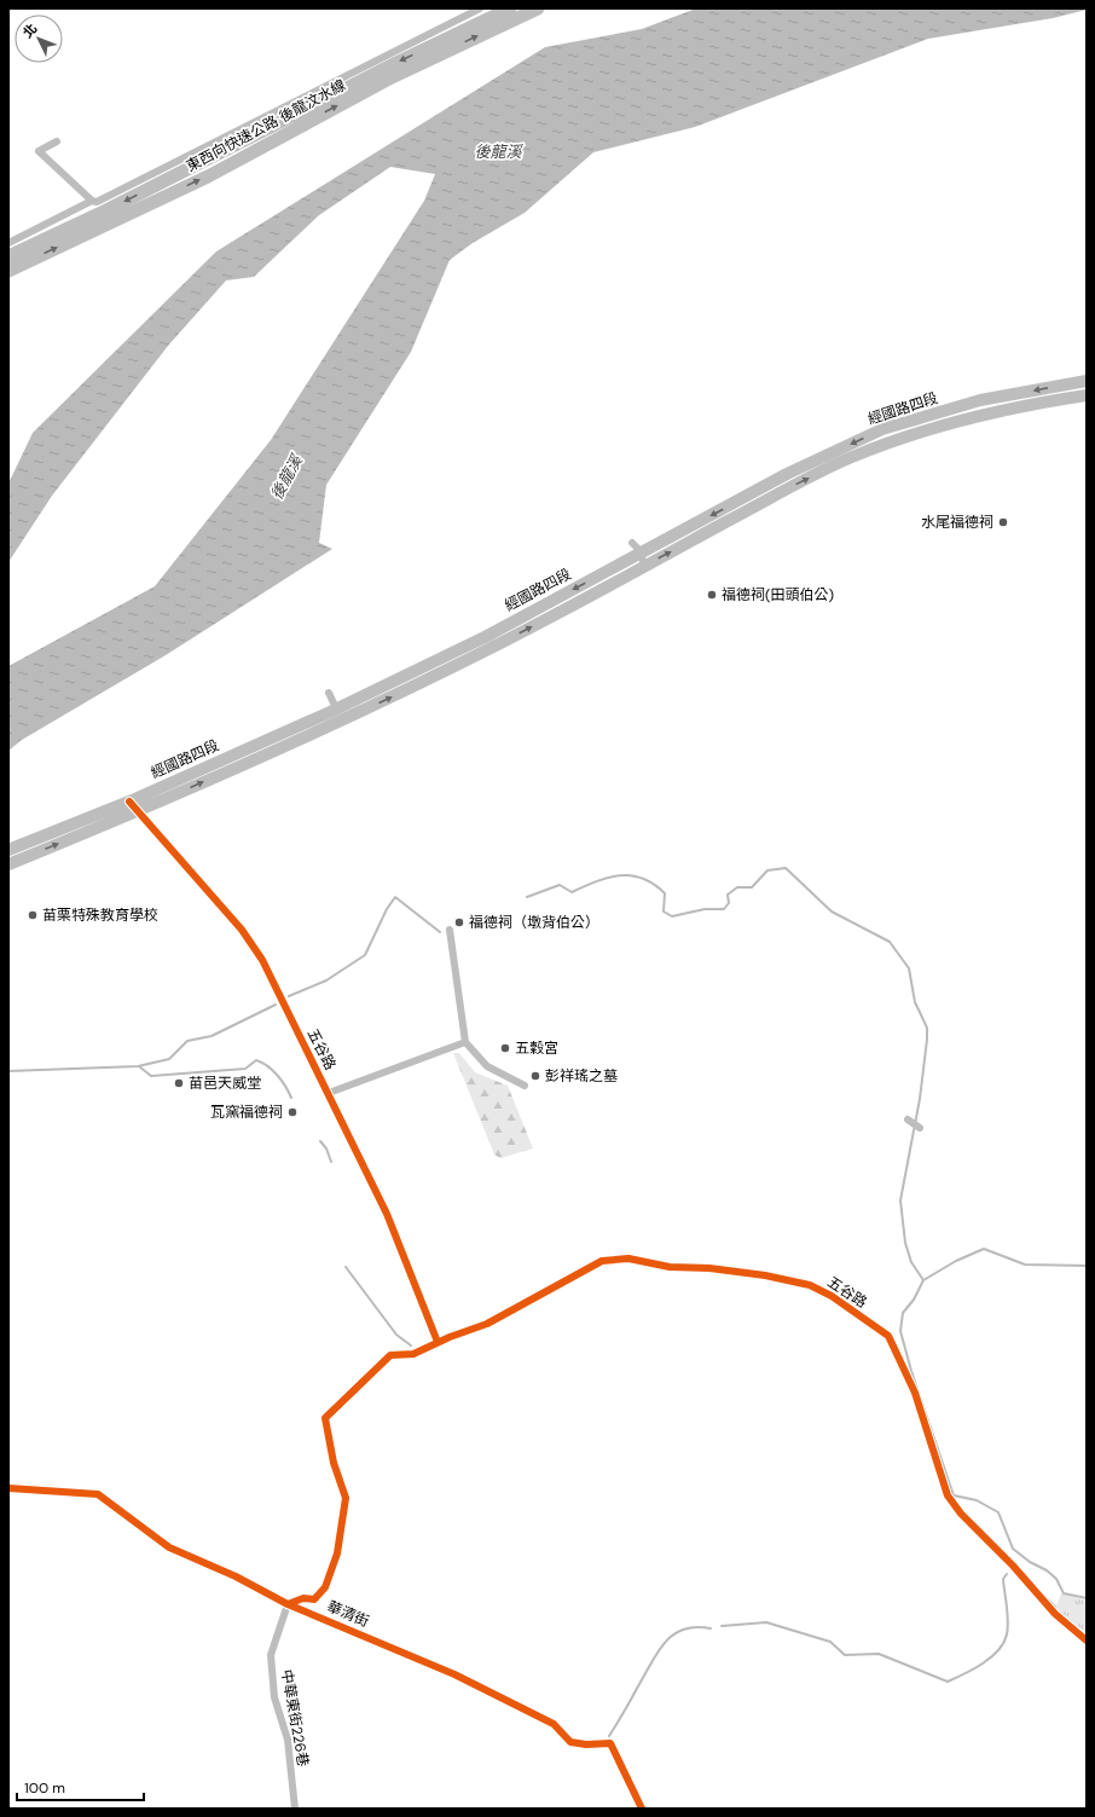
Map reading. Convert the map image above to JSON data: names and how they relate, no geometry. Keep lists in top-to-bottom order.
{
  "streets": {
    "highway": ["東西向快速公路 後龍汶水線"],
    "main road": ["經國路四段"],
    "street": ["五谷路", "華清街", "中華東街226巷"]
  },
  "crossings": [
    ["經國路四段", "五谷路"],
    ["五谷路", "華清街"],
    ["五谷路", "中華東街226巷"],
    ["華清街", "中華東街226巷"]
  ],
  "water": ["後龍溪"],
  "places": [
    "水尾福德祠",
    "福德祠(田頭伯公)",
    "苗栗特殊教育學校",
    "福德祠（墩背伯公）",
    "五穀宮",
    "彭祥瑤之墓",
    "苗邑天威堂",
    "瓦窯福德祠"
  ],
  "scale_bar": "100 m",
  "north": "top left"
}
